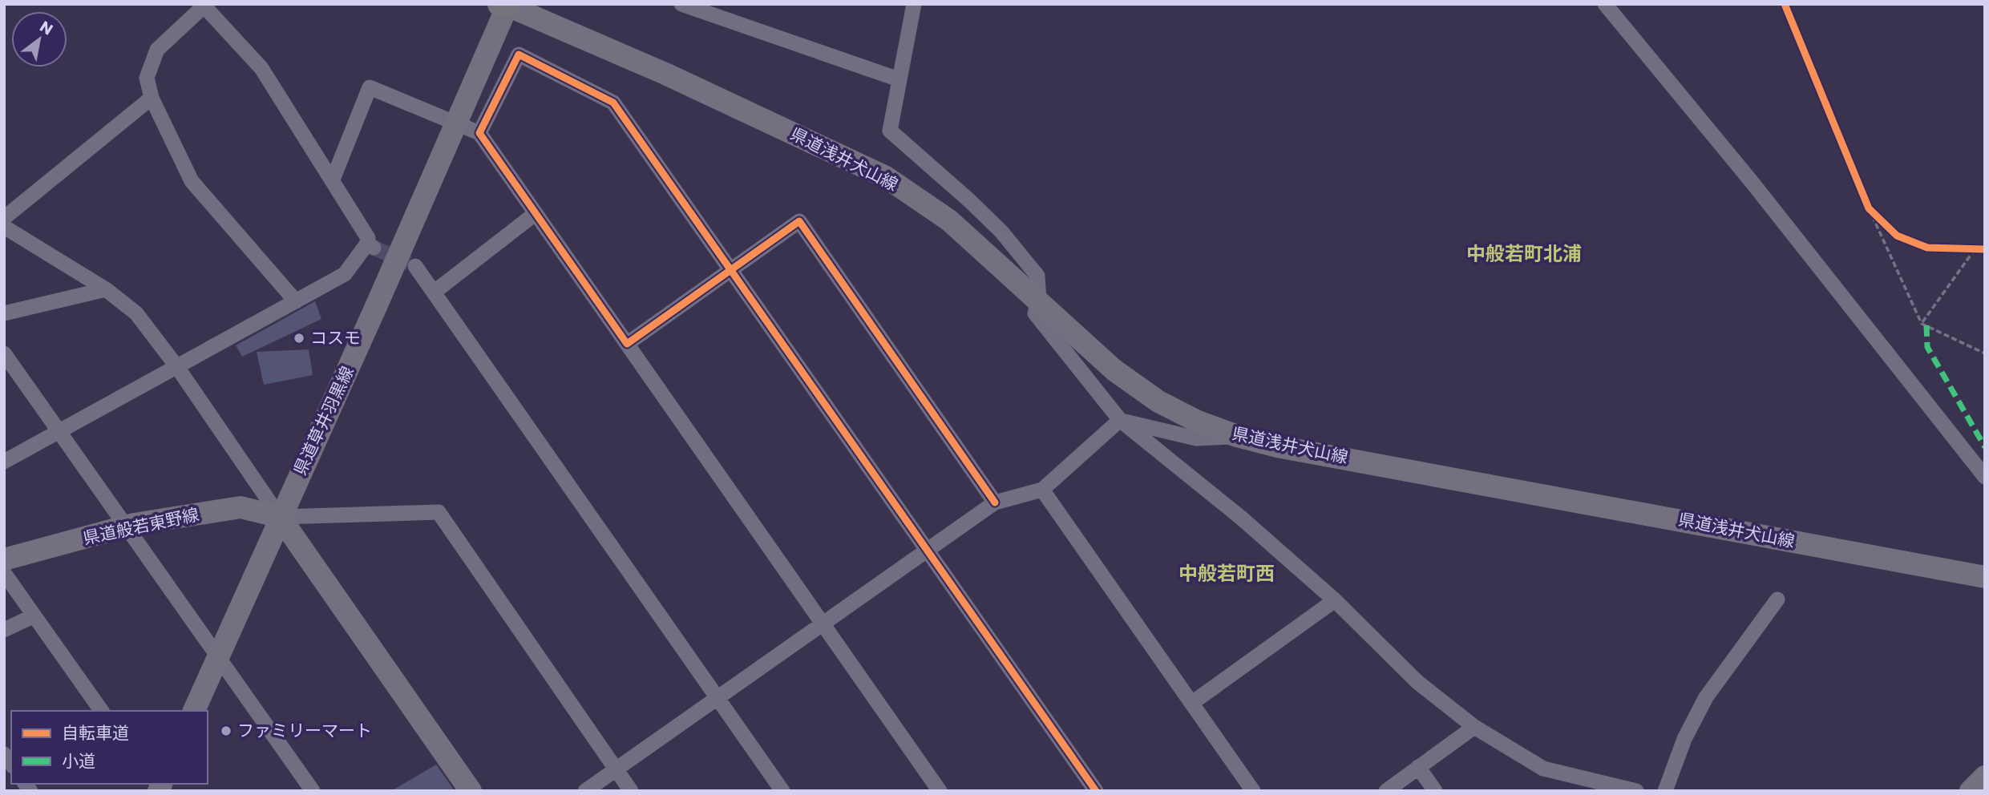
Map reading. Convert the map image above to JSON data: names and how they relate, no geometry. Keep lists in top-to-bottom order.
{
  "streets": {
    "main road": ["県道浅井犬山線", "県道草井羽黒線", "県道般若東野線"]
  },
  "crossings": [
    ["県道浅井犬山線", "県道草井羽黒線"],
    ["県道草井羽黒線", "県道般若東野線"]
  ],
  "districts": ["中般若町北浦", "中般若町西"],
  "places": ["コスモ", "ファミリーマート"],
  "legend": ["自転車道", "小道"],
  "north": "top right"
}
